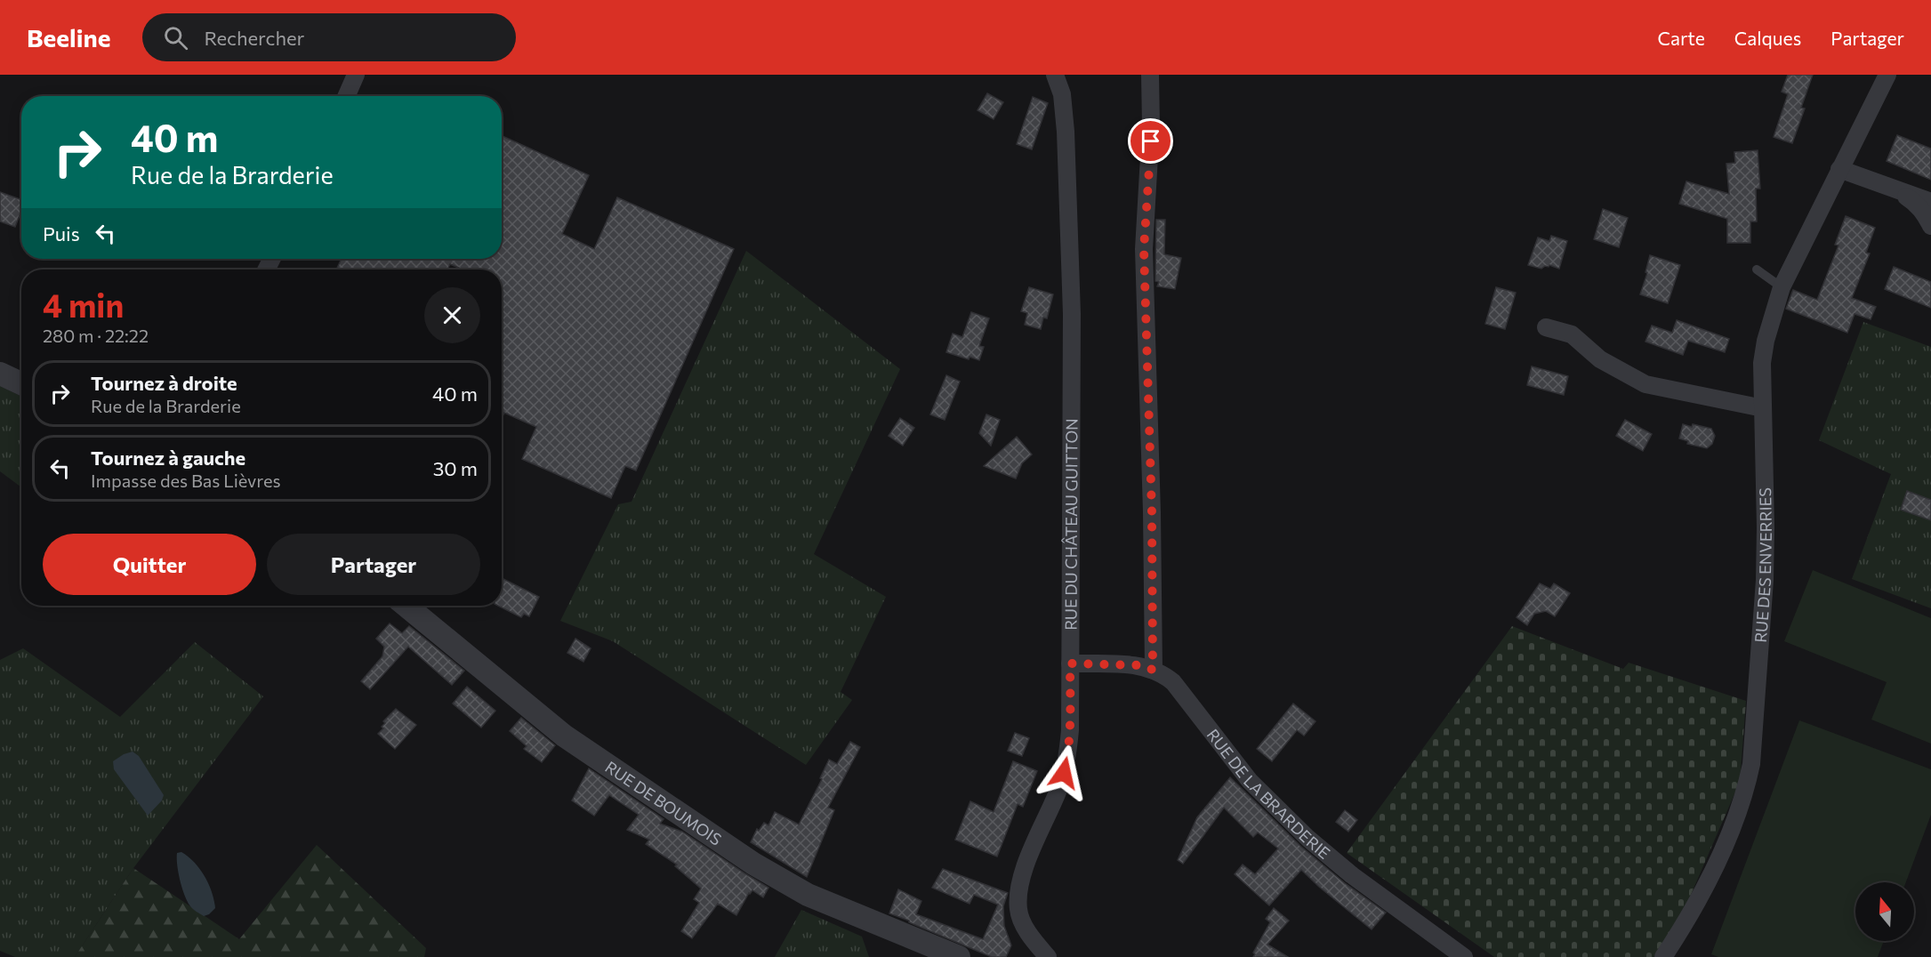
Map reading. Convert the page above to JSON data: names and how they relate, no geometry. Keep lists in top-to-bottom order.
{
  "streets": {
    "street": [
      "RUE DU CHÂTEAU GUITTON",
      "RUE DES ENVERRIES",
      "RUE DE LA BRARDERIE",
      "RUE DE BOUMOIS"
    ]
  },
  "crossings": [
    ["RUE DU CHÂTEAU GUITTON", "RUE DE LA BRARDERIE"]
  ],
  "north": "top",
  "page": {
    "header": "Beeline",
    "search": "Rechercher",
    "nav": ["Carte", "Calques", "Partager"],
    "turn": ["40 m", "Rue de la Brarderie"],
    "then": "Puis",
    "heading": ["4 min", "280 m · 22:22"],
    "list": [
      {
        "name": "Tournez à droite",
        "note": "Rue de la Brarderie",
        "value": "40 m"
      },
      {
        "name": "Tournez à gauche",
        "note": "Impasse des Bas Lièvres",
        "value": "30 m"
      }
    ],
    "buttons": ["Quitter", "Partager"]
  }
}
